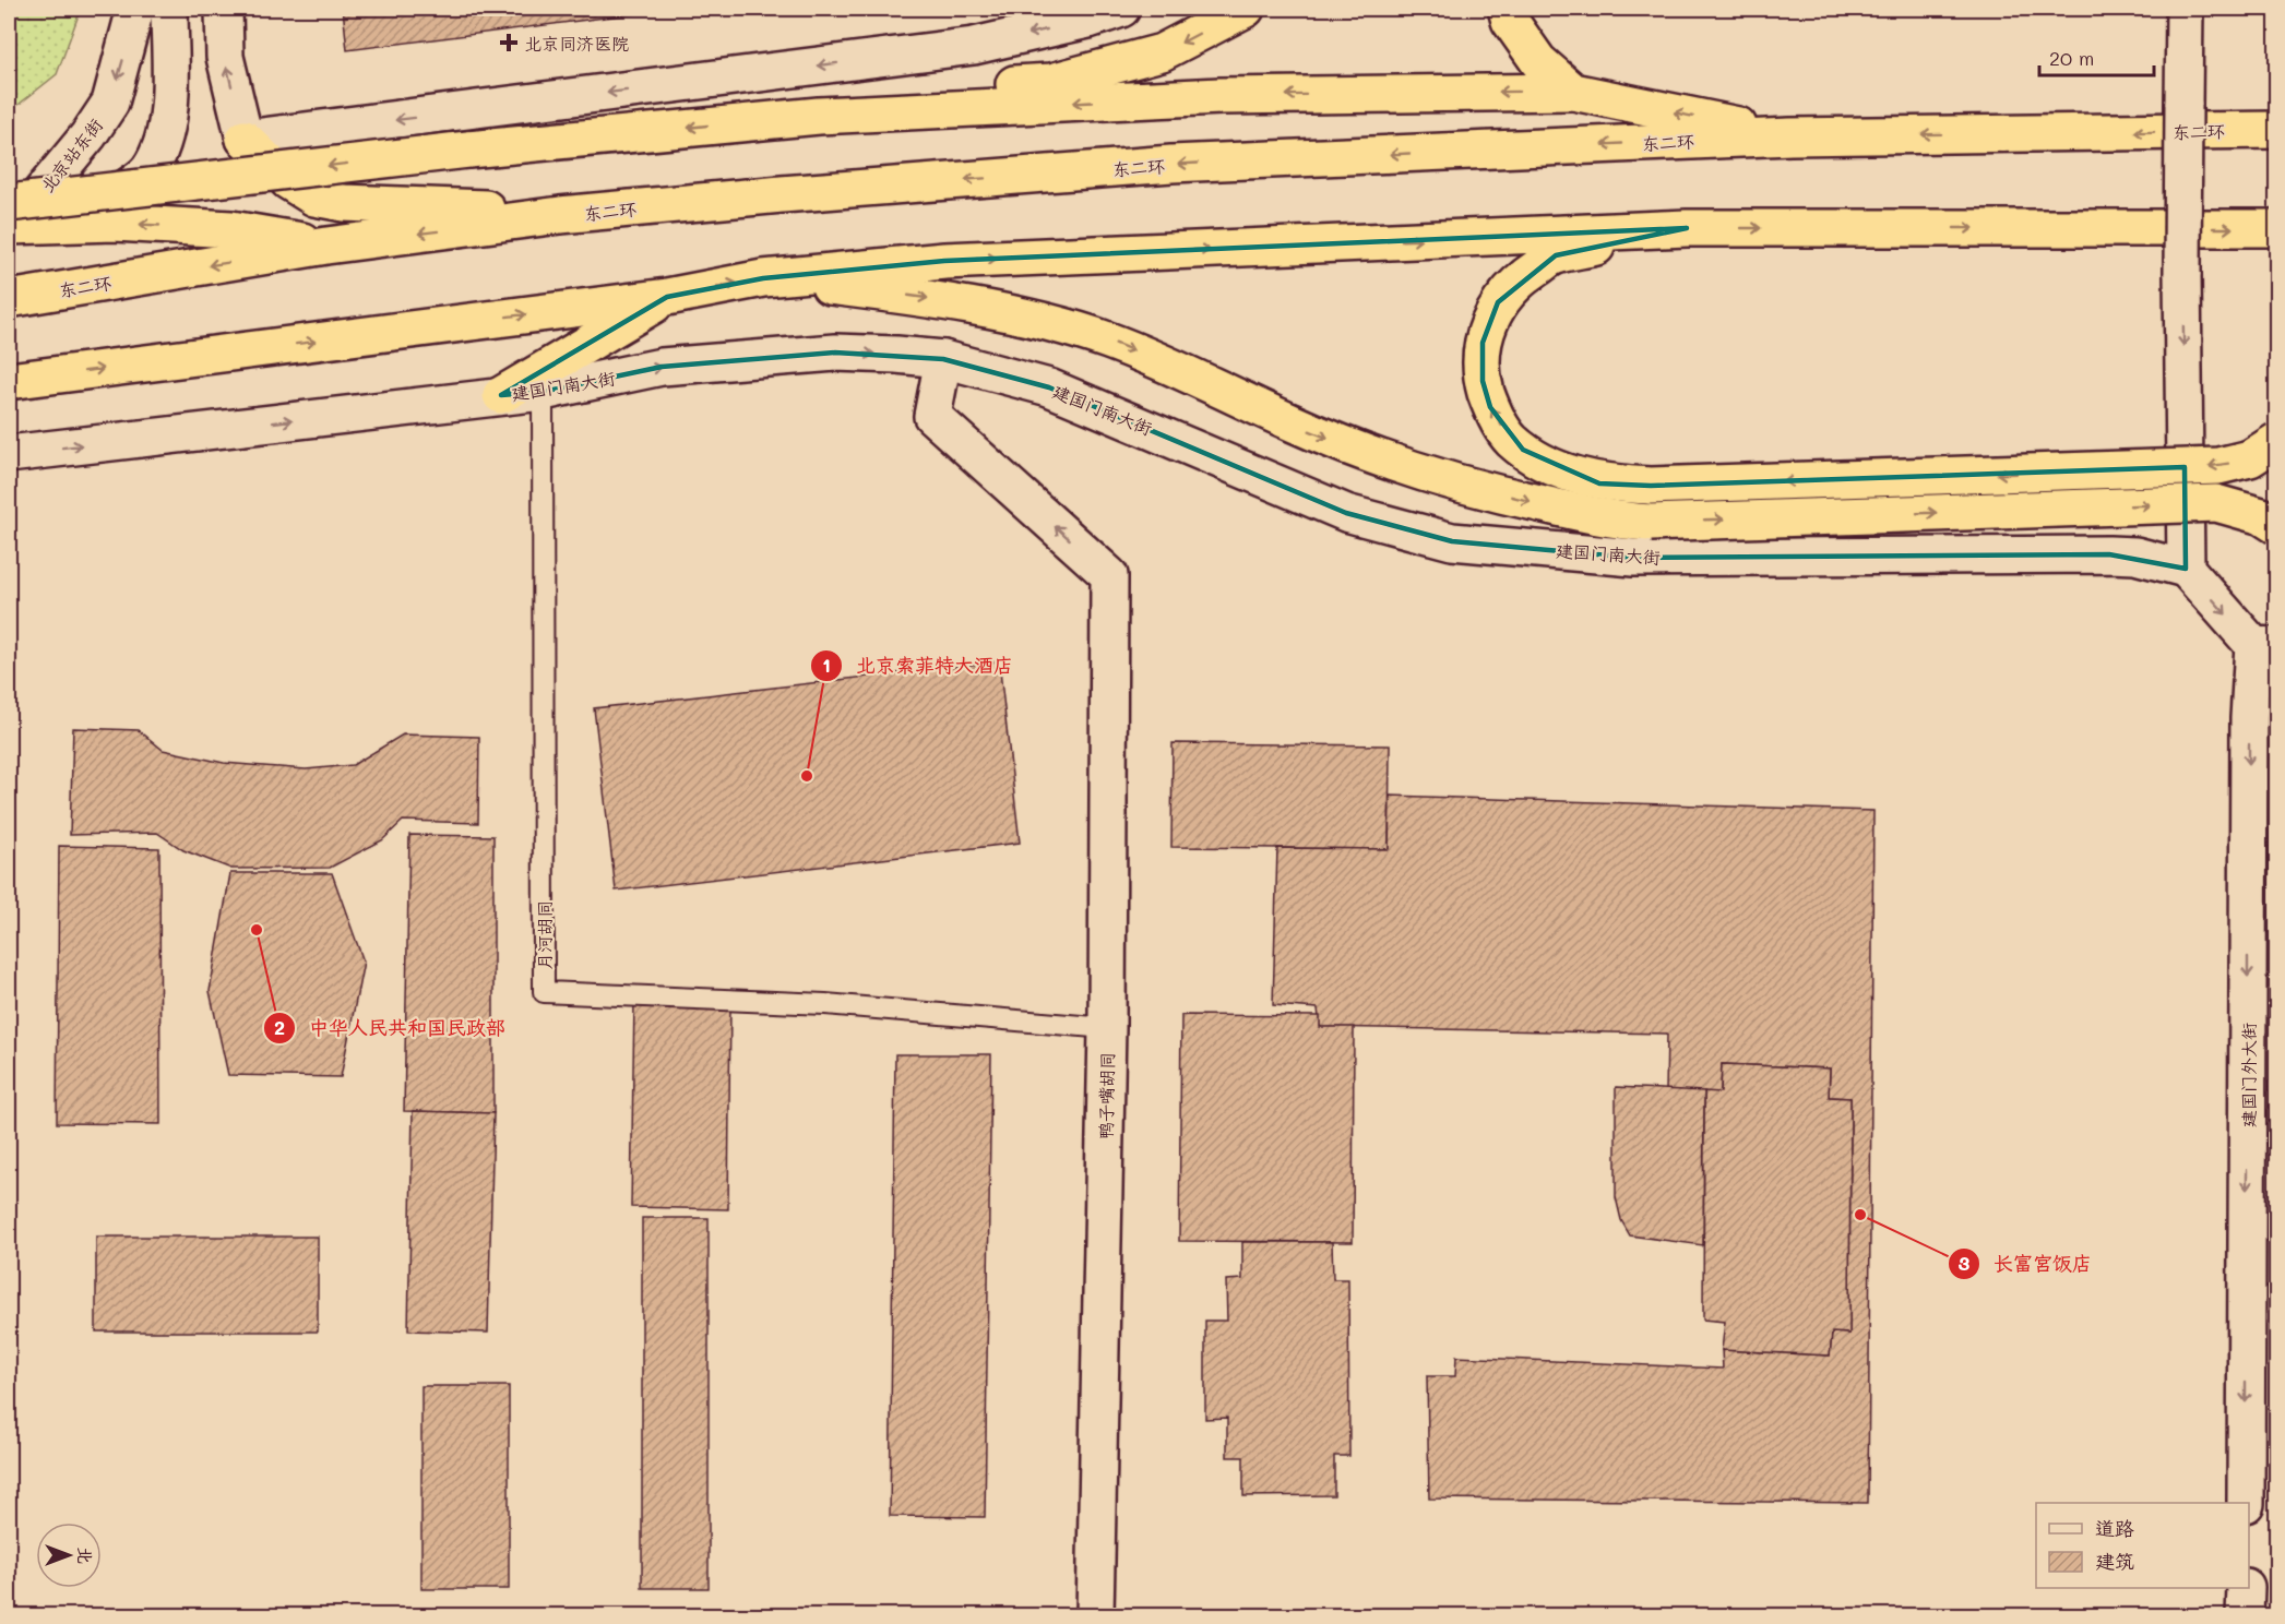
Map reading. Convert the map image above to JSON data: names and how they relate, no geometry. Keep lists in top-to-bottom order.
{
  "streets": {
    "highway": ["东二环"],
    "street": [
      "北京站东街",
      "建国门南大街",
      "建国门外大街",
      "鸭子嘴胡同"
    ],
    "lane": ["月河胡同"]
  },
  "crossings": [
    ["建国门南大街", "月河胡同"],
    ["建国门南大街", "鸭子嘴胡同"],
    ["月河胡同", "鸭子嘴胡同"]
  ],
  "one_way": ["北京站东街", "建国门外大街", "鸭子嘴胡同"],
  "places": {
    "health": ["北京同济医院"],
    "other": ["北京索菲特大酒店", "中华人民共和国民政部", "长富宫饭店"]
  },
  "legend": ["道路", "建筑"],
  "scale_bar": "20 m",
  "north": "right"
}
